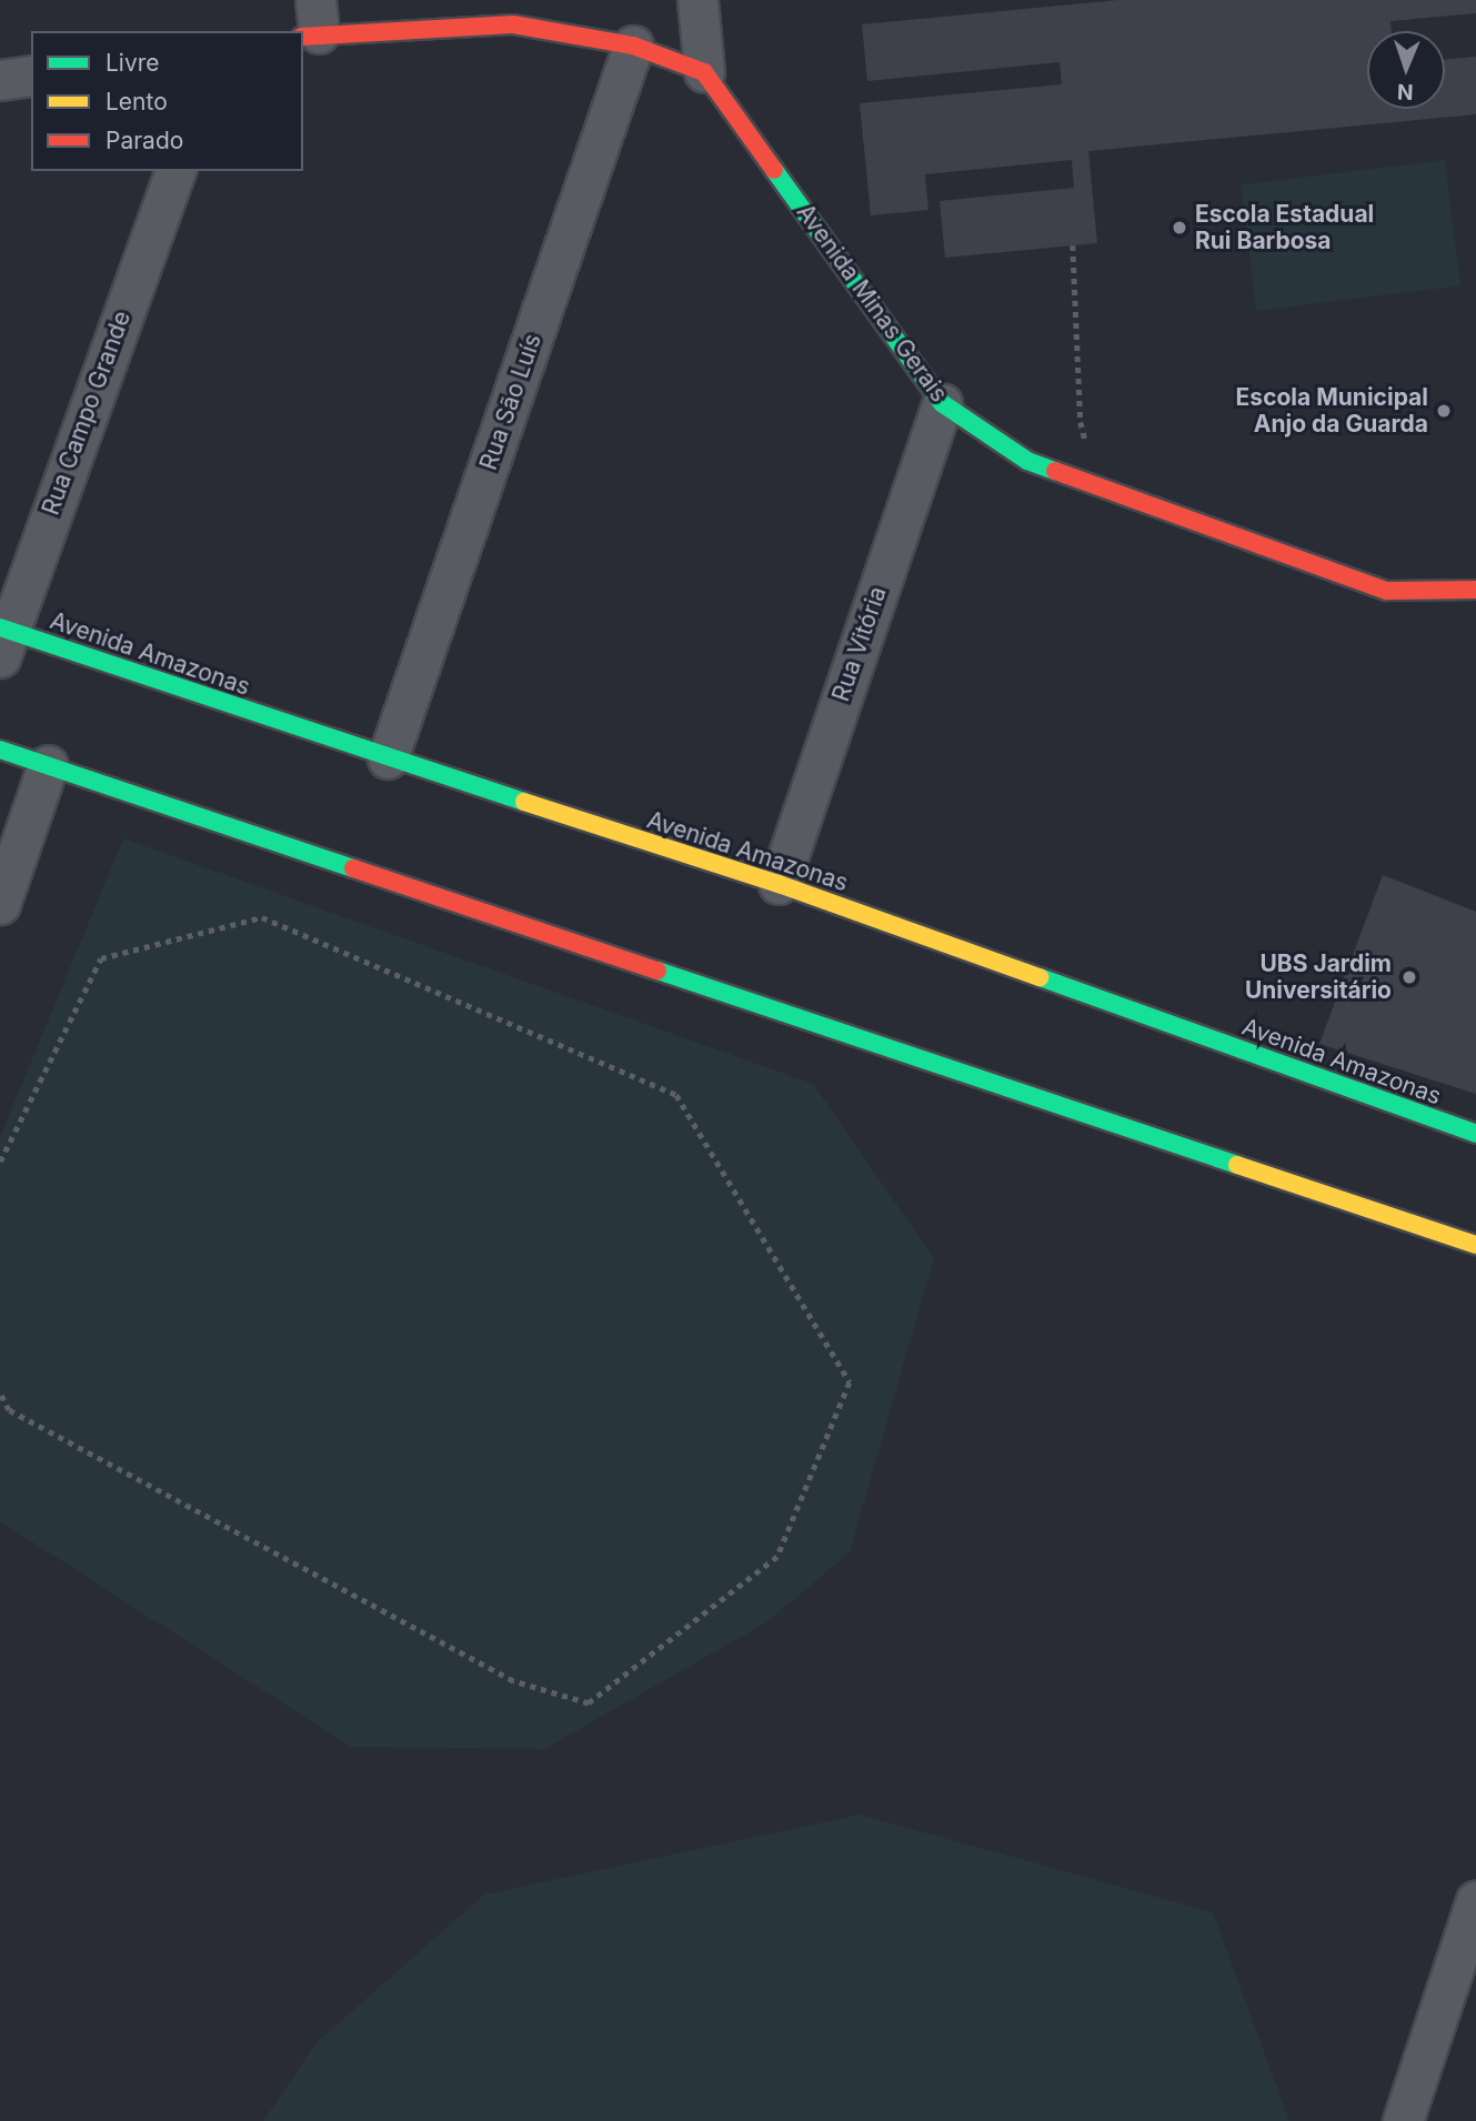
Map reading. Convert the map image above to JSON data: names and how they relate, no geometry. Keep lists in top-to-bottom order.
{
  "streets": {
    "street": [
      "Avenida Minas Gerais",
      "Rua São Luís",
      "Rua Campo Grande",
      "Rua Vitória",
      "Avenida Amazonas"
    ]
  },
  "crossings": [
    ["Avenida Minas Gerais", "Rua Vitória"],
    ["Rua São Luís", "Avenida Amazonas"],
    ["Rua Campo Grande", "Avenida Amazonas"],
    ["Rua Vitória", "Avenida Amazonas"]
  ],
  "places": ["Escola Estadual Rui Barbosa", "Escola Municipal Anjo da Guarda", "UBS Jardim Universitário"],
  "legend": ["Livre", "Lento", "Parado"],
  "north": "bottom"
}
